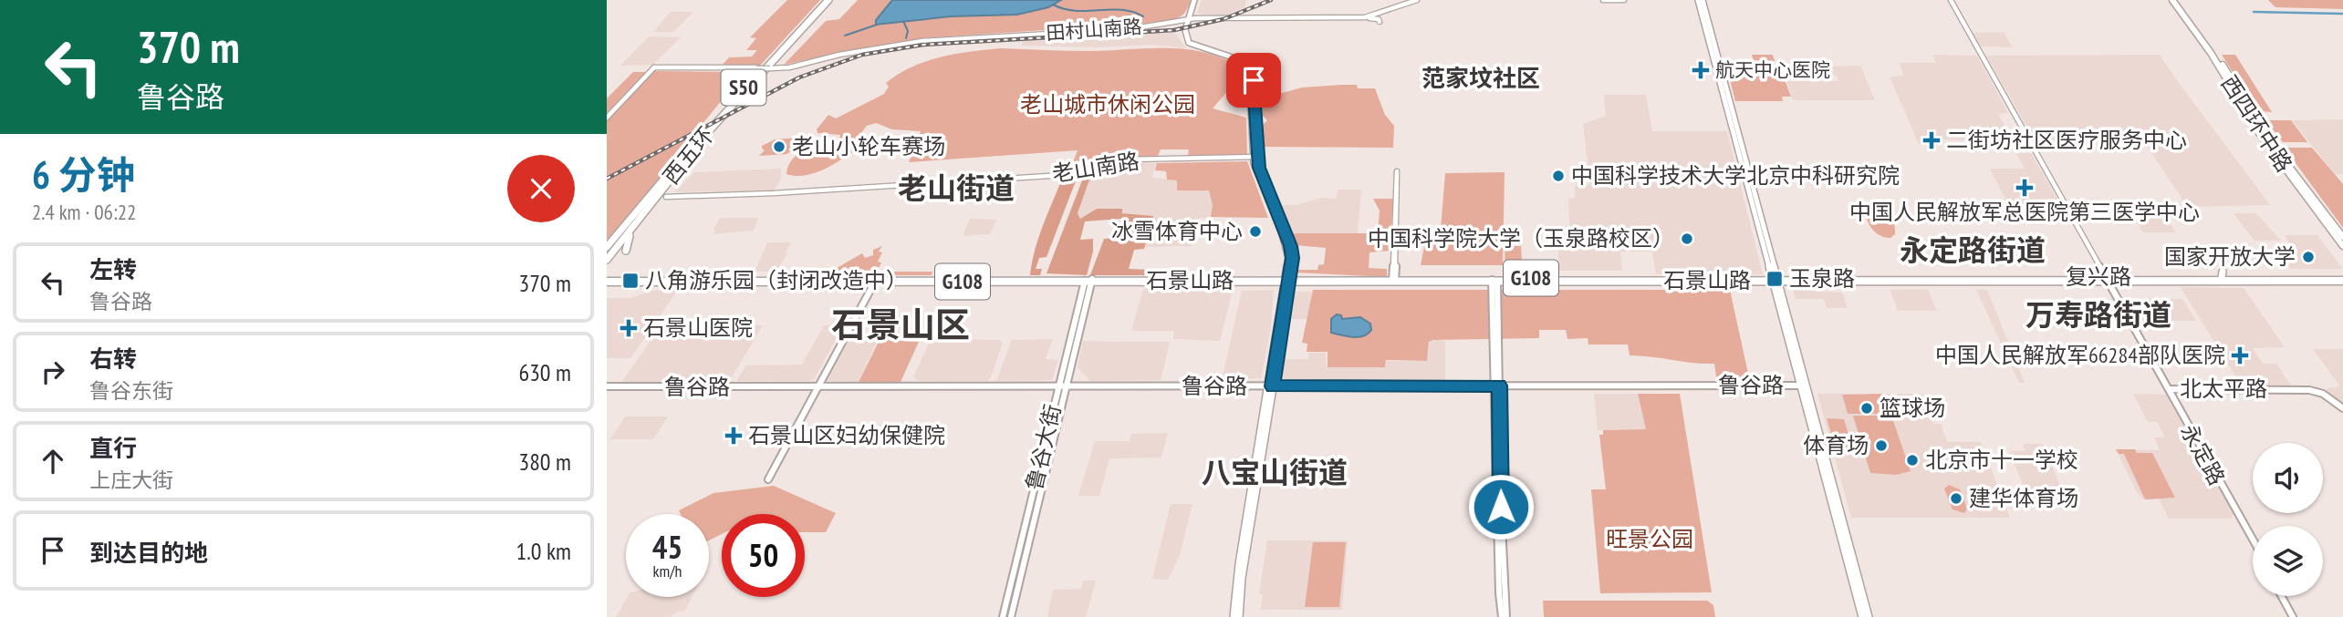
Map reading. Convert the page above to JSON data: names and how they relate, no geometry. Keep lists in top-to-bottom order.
{
  "streets": {
    "highway": [
      "S50",
      "西四环中路",
      "西五环",
      "复兴路",
      "G108",
      "石景山路"
    ],
    "main road": [
      "田村山南路",
      "老山南路",
      "鲁谷路",
      "北太平路",
      "鲁谷大街",
      "永定路"
    ]
  },
  "crossings": [
    ["复兴路", "石景山路"],
    ["复兴路", "永定路"],
    ["石景山路", "鲁谷大街"],
    ["鲁谷路", "鲁谷大街"],
    ["北太平路", "永定路"]
  ],
  "districts": [
    "范家坟社区",
    "老山街道",
    "永定路街道",
    "万寿路街道",
    "石景山区",
    "八宝山街道"
  ],
  "parks": ["老山城市休闲公园", "旺景公园"],
  "places": {
    "health": [
      "航天中心医院",
      "二街坊社区医疗服务中心",
      "中国人民解放军总医院第三医学中心",
      "石景山医院",
      "中国人民解放军66284部队医院",
      "石景山区妇幼保健院"
    ],
    "other": [
      "老山小轮车赛场",
      "中国科学技术大学北京中科研究院",
      "冰雪体育中心",
      "中国科学院大学（玉泉路校区）",
      "国家开放大学",
      "篮球场",
      "体育场",
      "北京市十一学校",
      "建华体育场"
    ],
    "transit": ["玉泉路", "八角游乐园（封闭改造中）"]
  },
  "page": {
    "turn": ["370 m", "鲁谷路"],
    "heading": ["6 分钟", "2.4 km · 06:22"],
    "list": [
      {
        "name": "左转",
        "note": "鲁谷路",
        "value": "370 m"
      },
      {
        "name": "右转",
        "note": "鲁谷东街",
        "value": "630 m"
      },
      {
        "name": "直行",
        "note": "上庄大街",
        "value": "380 m"
      },
      {
        "name": "到达目的地",
        "value": "1.0 km"
      }
    ],
    "speed": "45 km/h",
    "limit": "50"
  }
}
